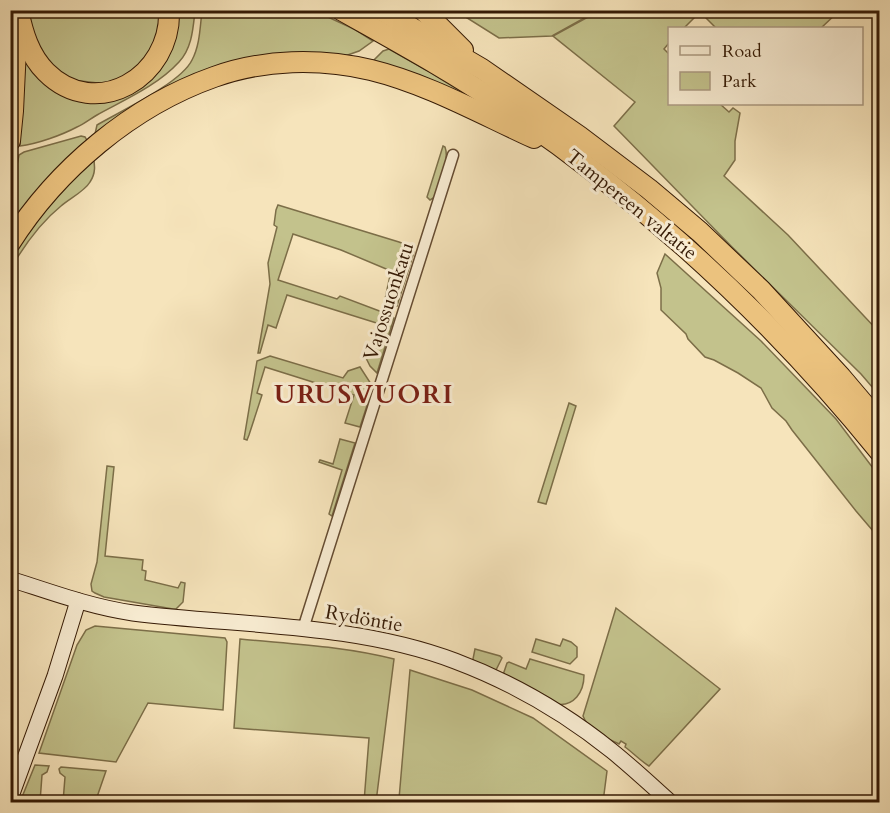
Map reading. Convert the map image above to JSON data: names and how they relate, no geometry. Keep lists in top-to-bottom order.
{
  "streets": {
    "highway": ["Tampereen valtatie"],
    "street": ["Vajossuonkatu", "Rydöntie"]
  },
  "crossings": [
    ["Vajossuonkatu", "Rydöntie"]
  ],
  "districts": ["URUSVUORI"],
  "legend": ["Road", "Park"]
}
